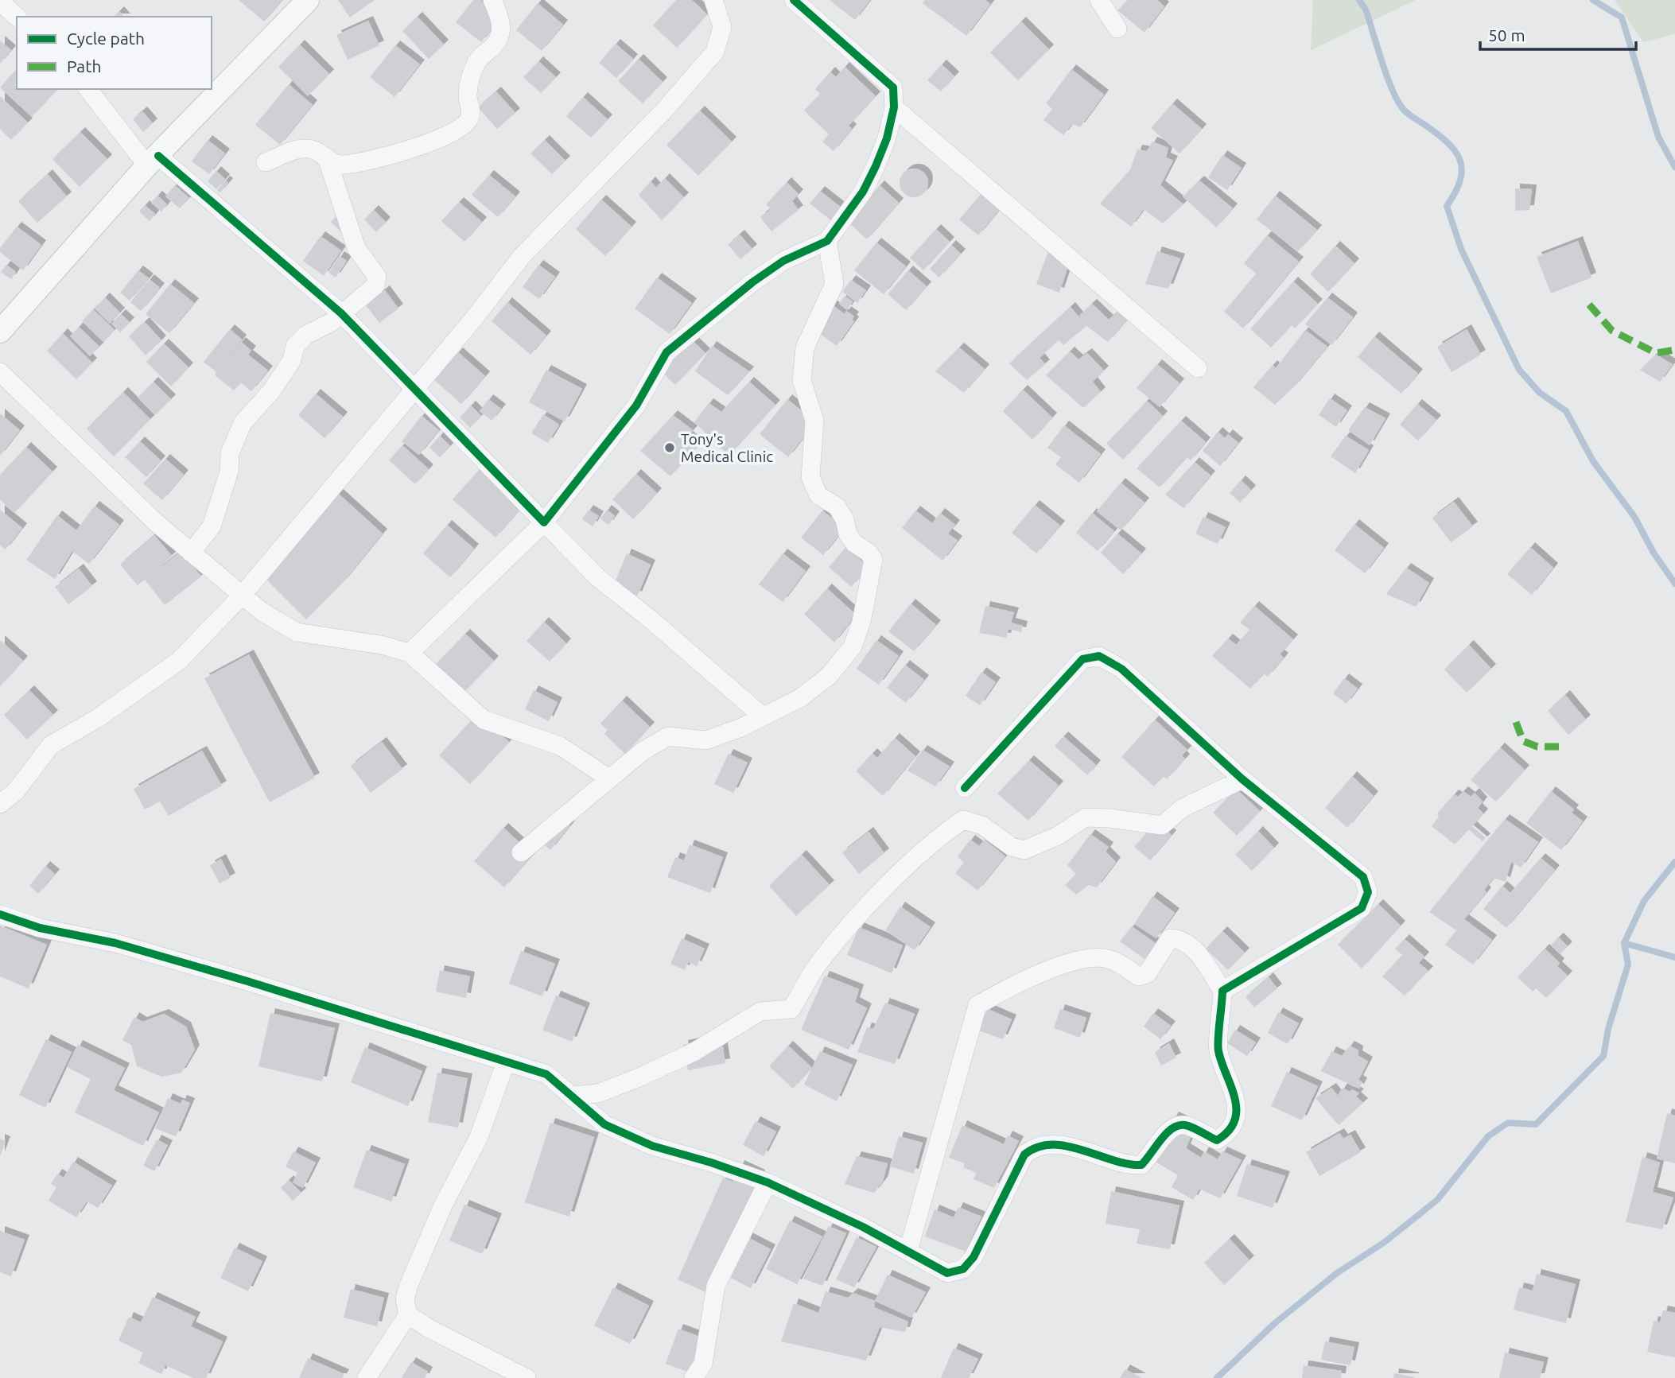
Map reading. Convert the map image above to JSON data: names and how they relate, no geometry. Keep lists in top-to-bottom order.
{
  "places": ["Tony's Medical Clinic"],
  "legend": ["Cycle path", "Path"],
  "scale_bar": "50 m"
}
